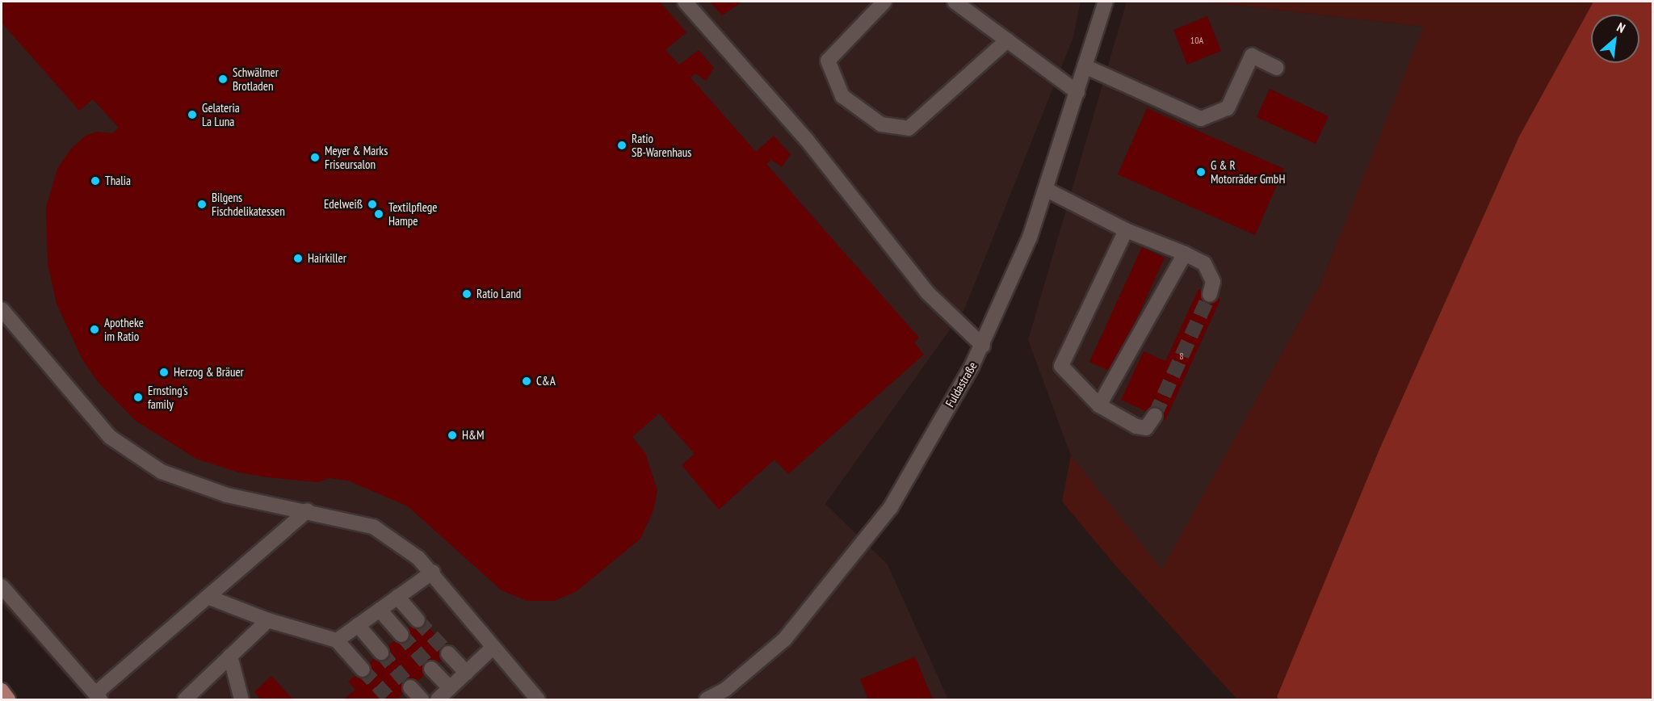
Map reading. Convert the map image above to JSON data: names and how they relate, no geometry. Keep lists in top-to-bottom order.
{
  "streets": {
    "street": ["Fuldastraße"]
  },
  "places": [
    "Schwälmer Brotladen",
    "Gelateria La Luna",
    "Ratio SB-Warenhaus",
    "Meyer & Marks Friseursalon",
    "G & R Motorräder GmbH",
    "Thalia",
    "Bilgens Fischdelikatessen",
    "Edelweiß",
    "Textilpflege Hampe",
    "Hairkiller",
    "Ratio Land",
    "Apotheke im Ratio",
    "Herzog & Bräuer",
    "C&A",
    "Ernsting's family",
    "H&M"
  ],
  "house_numbers": ["10A", "8"],
  "north": "top right"
}
